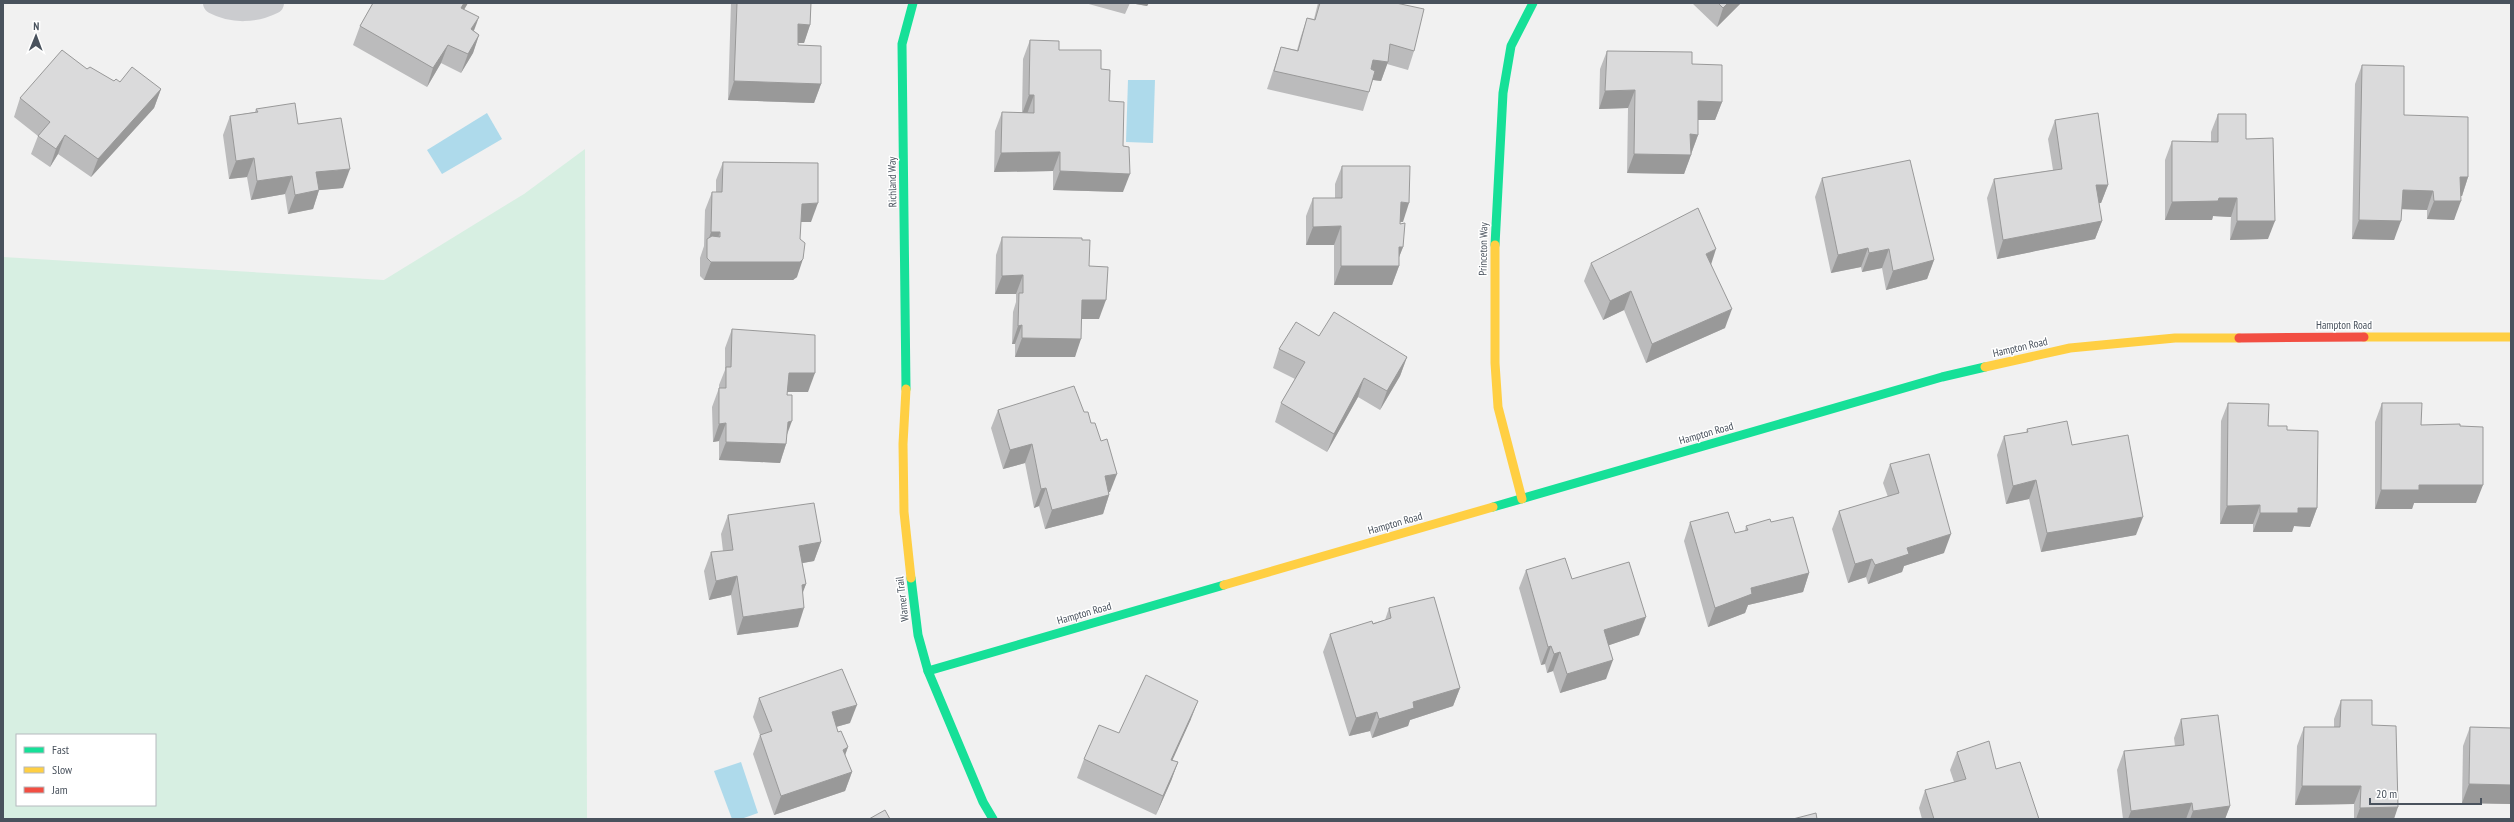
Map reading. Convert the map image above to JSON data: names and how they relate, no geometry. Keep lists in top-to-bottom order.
{
  "streets": {
    "street": [
      "Richland Way",
      "Princeton Way",
      "Hampton Road",
      "Warner Trail"
    ]
  },
  "crossings": [
    ["Richland Way", "Warner Trail"],
    ["Princeton Way", "Hampton Road"],
    ["Hampton Road", "Warner Trail"]
  ],
  "legend": ["Fast", "Slow", "Jam"],
  "scale_bar": "20 m",
  "north": "top"
}
